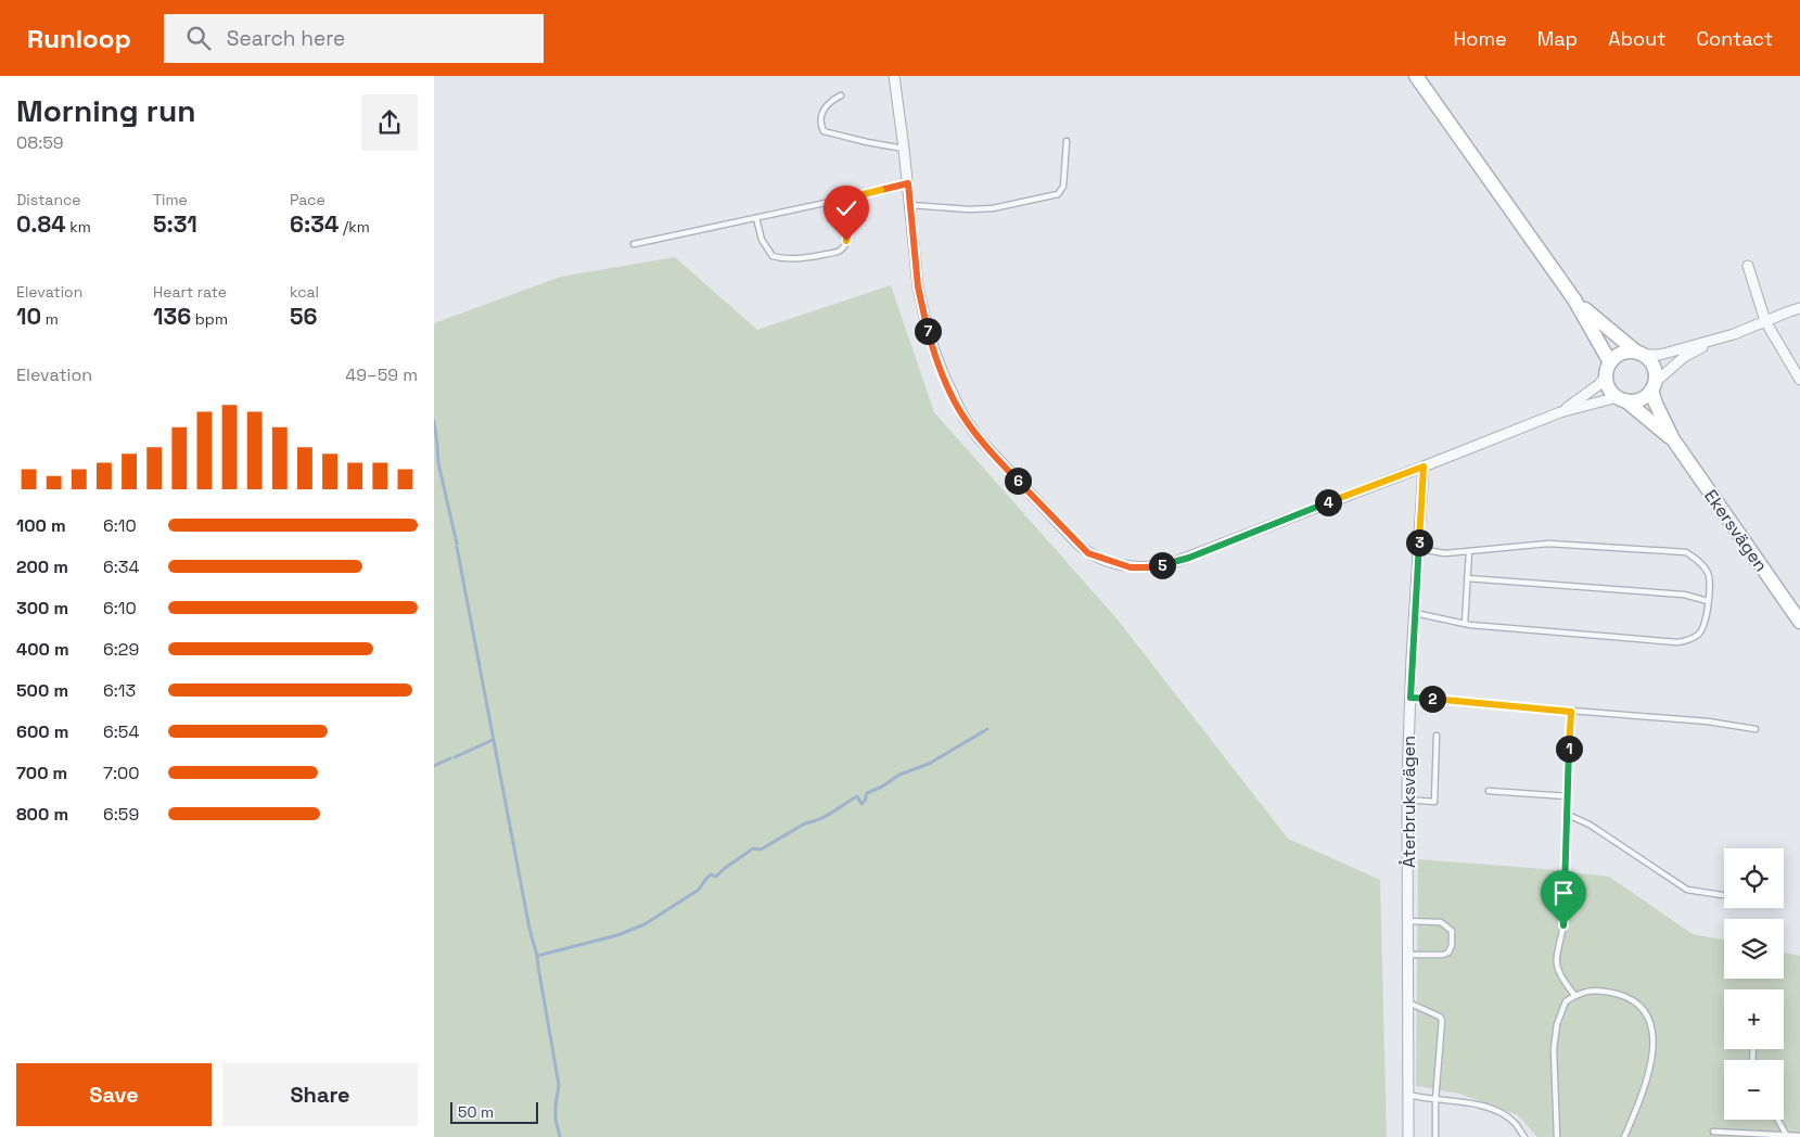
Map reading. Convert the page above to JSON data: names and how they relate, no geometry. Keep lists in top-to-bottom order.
{
  "streets": {
    "main road": ["Ekersvägen"],
    "street": ["Återbruksvägen"]
  },
  "scale_bar": "50 m",
  "page": {
    "header": "Runloop",
    "search": "Search here",
    "nav": [
      "Home",
      "Map",
      "About",
      "Contact"
    ],
    "heading": ["Morning run", "08:59"],
    "stats": [
      ["Distance", "0.84 km"],
      ["Time", "5:31"],
      ["Pace", "6:34 /km"],
      ["Elevation", "10 m"],
      ["Heart rate", "136 bpm"],
      ["kcal", "56"]
    ],
    "pins": [
      "7",
      "6",
      "4",
      "3",
      "5",
      "2",
      "1"
    ],
    "chart": ["Elevation", "49–59 m"],
    "list": [
      {
        "name": "100 m",
        "note": "6:10"
      },
      {
        "name": "200 m",
        "note": "6:34"
      },
      {
        "name": "300 m",
        "note": "6:10"
      },
      {
        "name": "400 m",
        "note": "6:29"
      },
      {
        "name": "500 m",
        "note": "6:13"
      },
      {
        "name": "600 m",
        "note": "6:54"
      },
      {
        "name": "700 m",
        "note": "7:00"
      },
      {
        "name": "800 m",
        "note": "6:59"
      }
    ],
    "map_buttons": ["+", "−"],
    "buttons": ["Save", "Share"],
    "scale": "50 m"
  }
}
